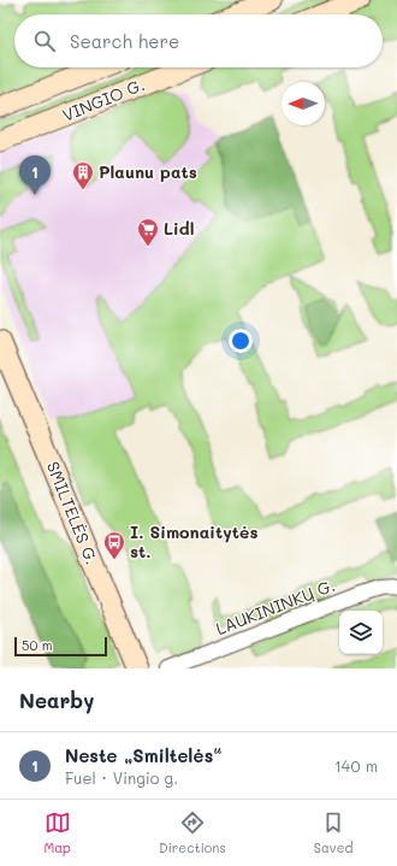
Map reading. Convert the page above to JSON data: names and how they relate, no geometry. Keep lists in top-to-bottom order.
{
  "streets": {
    "main road": ["VINGIO G.", "SMILTELĖS G."],
    "street": ["LAUKININKŲ G."]
  },
  "places": {
    "building": ["Plaunu pats"],
    "supermarket": ["Lidl"],
    "bus stop": ["I. Simonaitytės st."]
  },
  "scale_bar": "50 m",
  "north": "left",
  "page": {
    "search": "Search here",
    "pins": "1",
    "scale": "50 m",
    "heading": "Nearby",
    "list": [
      {
        "mark": "1",
        "name": "Neste „Smiltelės“",
        "note": "Fuel · Vingio g.",
        "value": "140 m"
      }
    ],
    "nav": ["Map", "Directions", "Saved"]
  }
}
